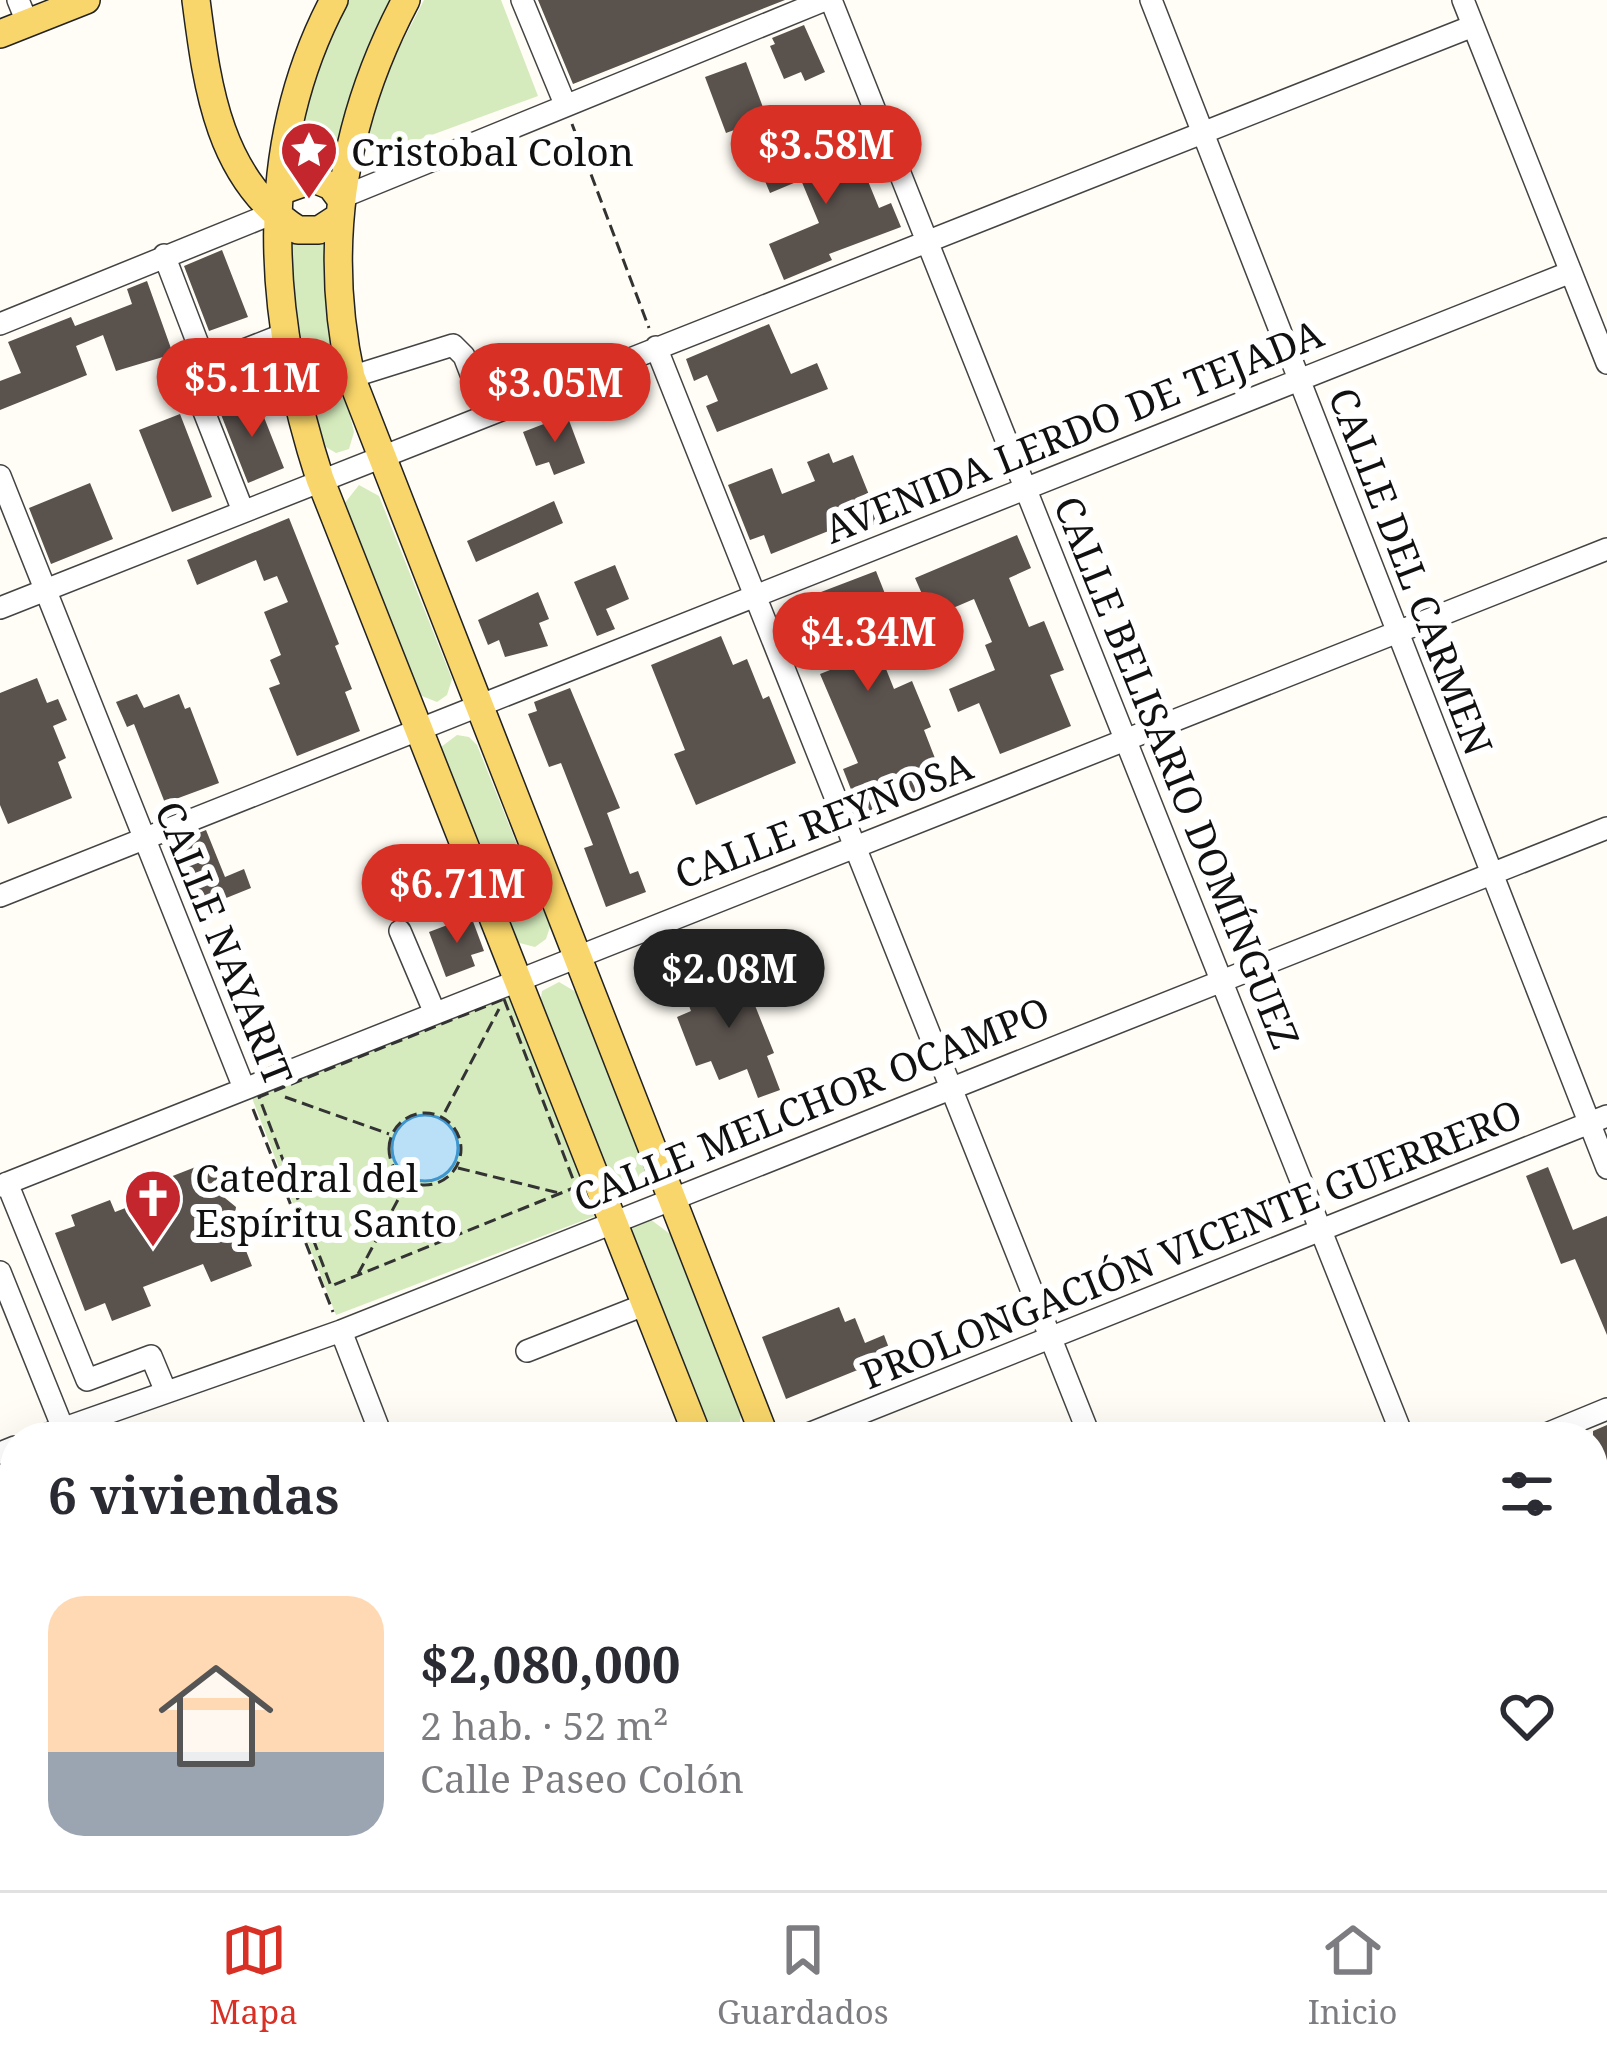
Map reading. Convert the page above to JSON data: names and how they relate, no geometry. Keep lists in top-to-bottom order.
{
  "streets": {
    "street": [
      "AVENIDA LERDO DE TEJADA",
      "CALLE DEL CARMEN",
      "CALLE BELISARIO DOMÍNGUEZ",
      "CALLE REYNOSA",
      "CALLE NAYARIT",
      "CALLE MELCHOR OCAMPO",
      "PROLONGACIÓN VICENTE GUERRERO"
    ]
  },
  "crossings": [
    ["AVENIDA LERDO DE TEJADA", "CALLE DEL CARMEN"],
    ["AVENIDA LERDO DE TEJADA", "CALLE BELISARIO DOMÍNGUEZ"],
    ["AVENIDA LERDO DE TEJADA", "CALLE NAYARIT"],
    ["CALLE DEL CARMEN", "CALLE REYNOSA"],
    ["CALLE DEL CARMEN", "CALLE MELCHOR OCAMPO"],
    ["CALLE DEL CARMEN", "PROLONGACIÓN VICENTE GUERRERO"],
    ["CALLE BELISARIO DOMÍNGUEZ", "CALLE REYNOSA"],
    ["CALLE BELISARIO DOMÍNGUEZ", "CALLE MELCHOR OCAMPO"],
    ["CALLE BELISARIO DOMÍNGUEZ", "PROLONGACIÓN VICENTE GUERRERO"],
    ["CALLE REYNOSA", "CALLE NAYARIT"],
    ["CALLE NAYARIT", "CALLE MELCHOR OCAMPO"]
  ],
  "places": {
    "place": ["Cristobal Colon"],
    "church": ["Catedral del Espíritu Santo"]
  },
  "page": {
    "price": [
      "$3.58M",
      "$5.11M",
      "$3.05M",
      "$4.34M",
      "$6.71M",
      "$2.08M"
    ],
    "heading": "6 viviendas",
    "list": [
      {
        "name": "$2,080,000",
        "note": "2 hab. · 52 m² · Calle Paseo Colón"
      }
    ],
    "tabs": ["Mapa", "Guardados", "Inicio"]
  }
}
